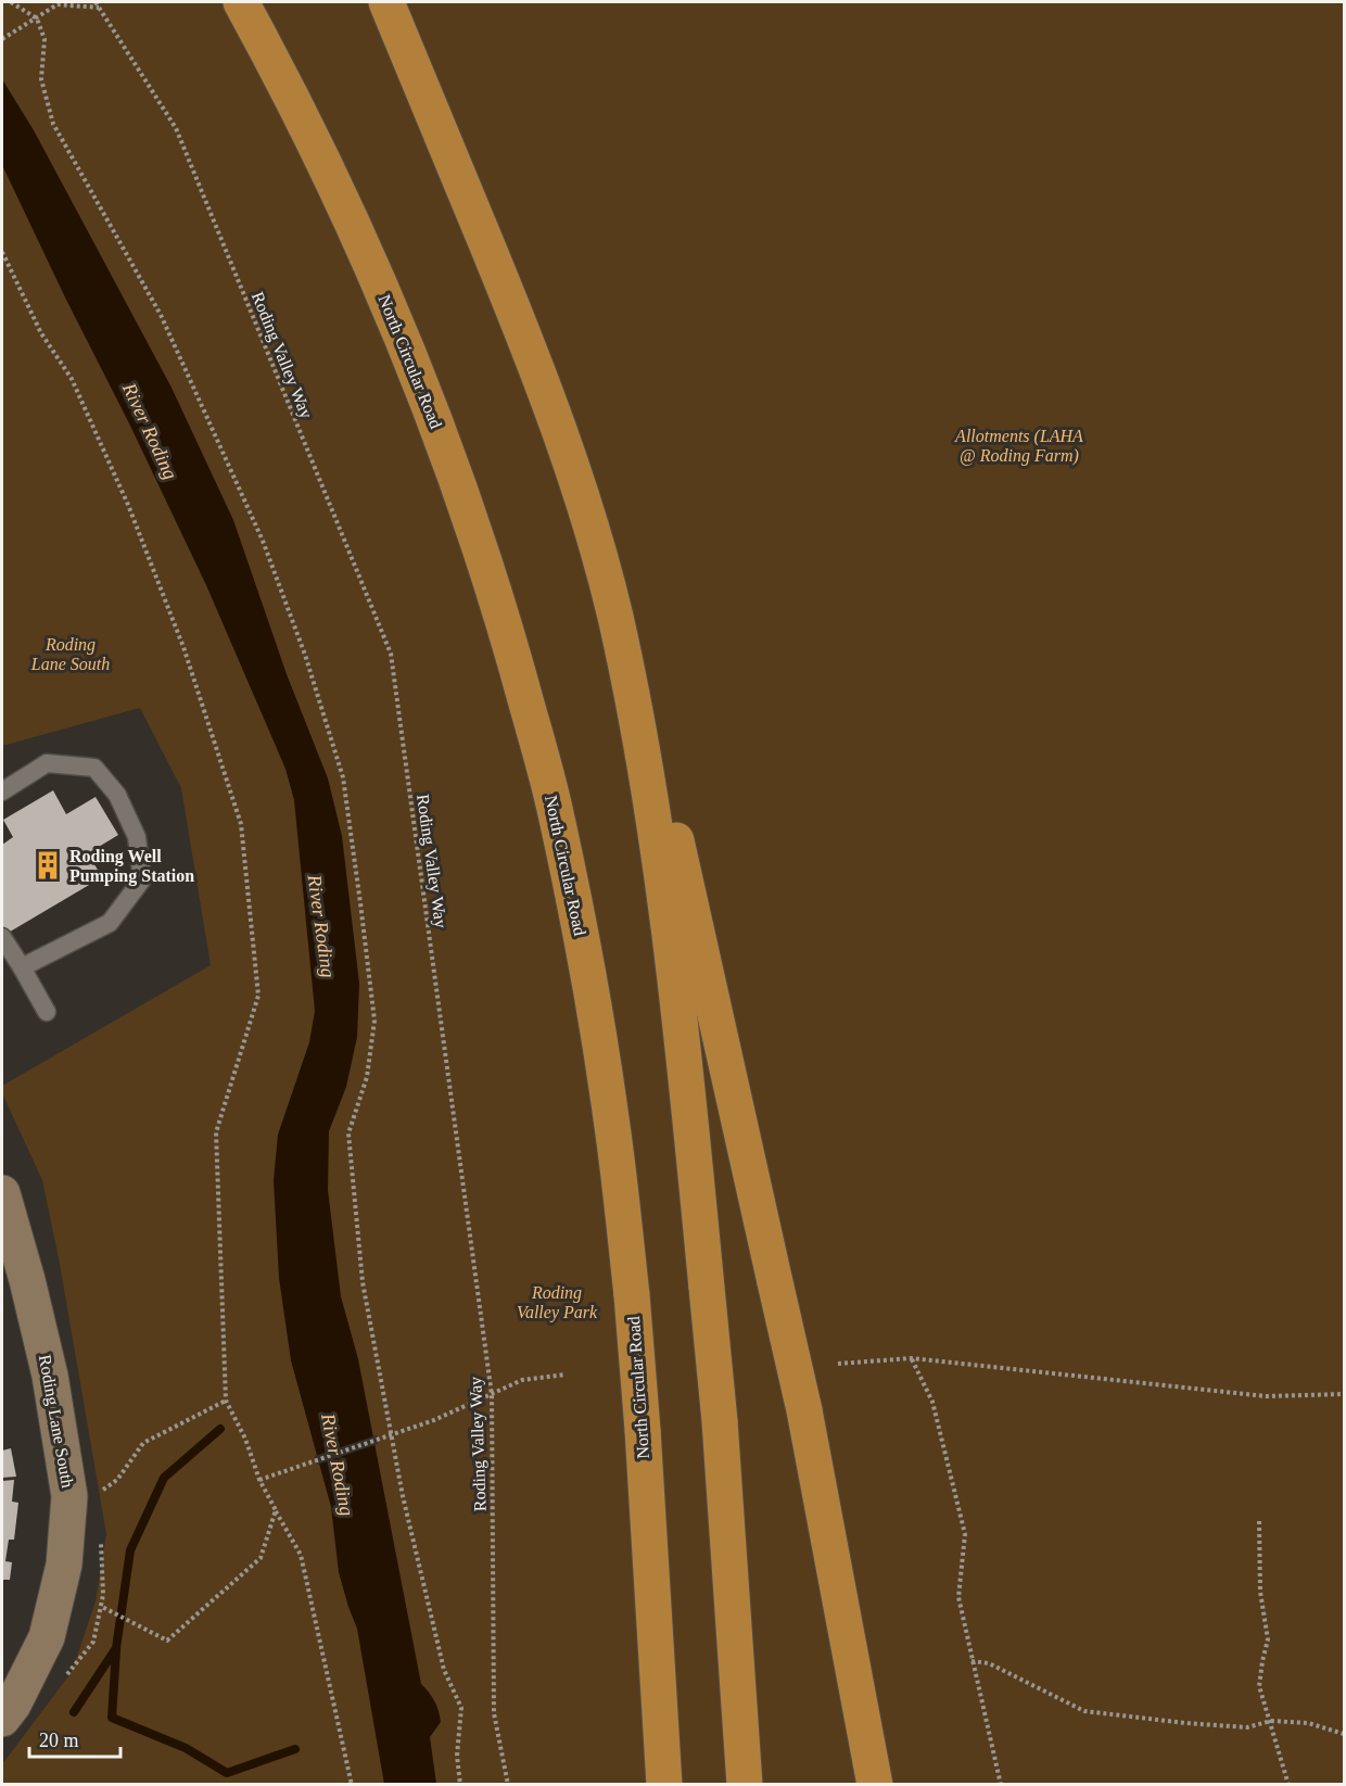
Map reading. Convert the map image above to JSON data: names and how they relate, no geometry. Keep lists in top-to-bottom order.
{
  "streets": {
    "highway": ["North Circular Road"],
    "street": ["Roding Lane South"],
    "path": ["Roding Valley Way"]
  },
  "water": ["River Roding"],
  "parks": ["Allotments (LAHA @ Roding Farm)", "Roding Lane South", "Roding Valley Park"],
  "places": {
    "building": ["Roding Well Pumping Station"]
  },
  "scale_bar": "20 m"
}
